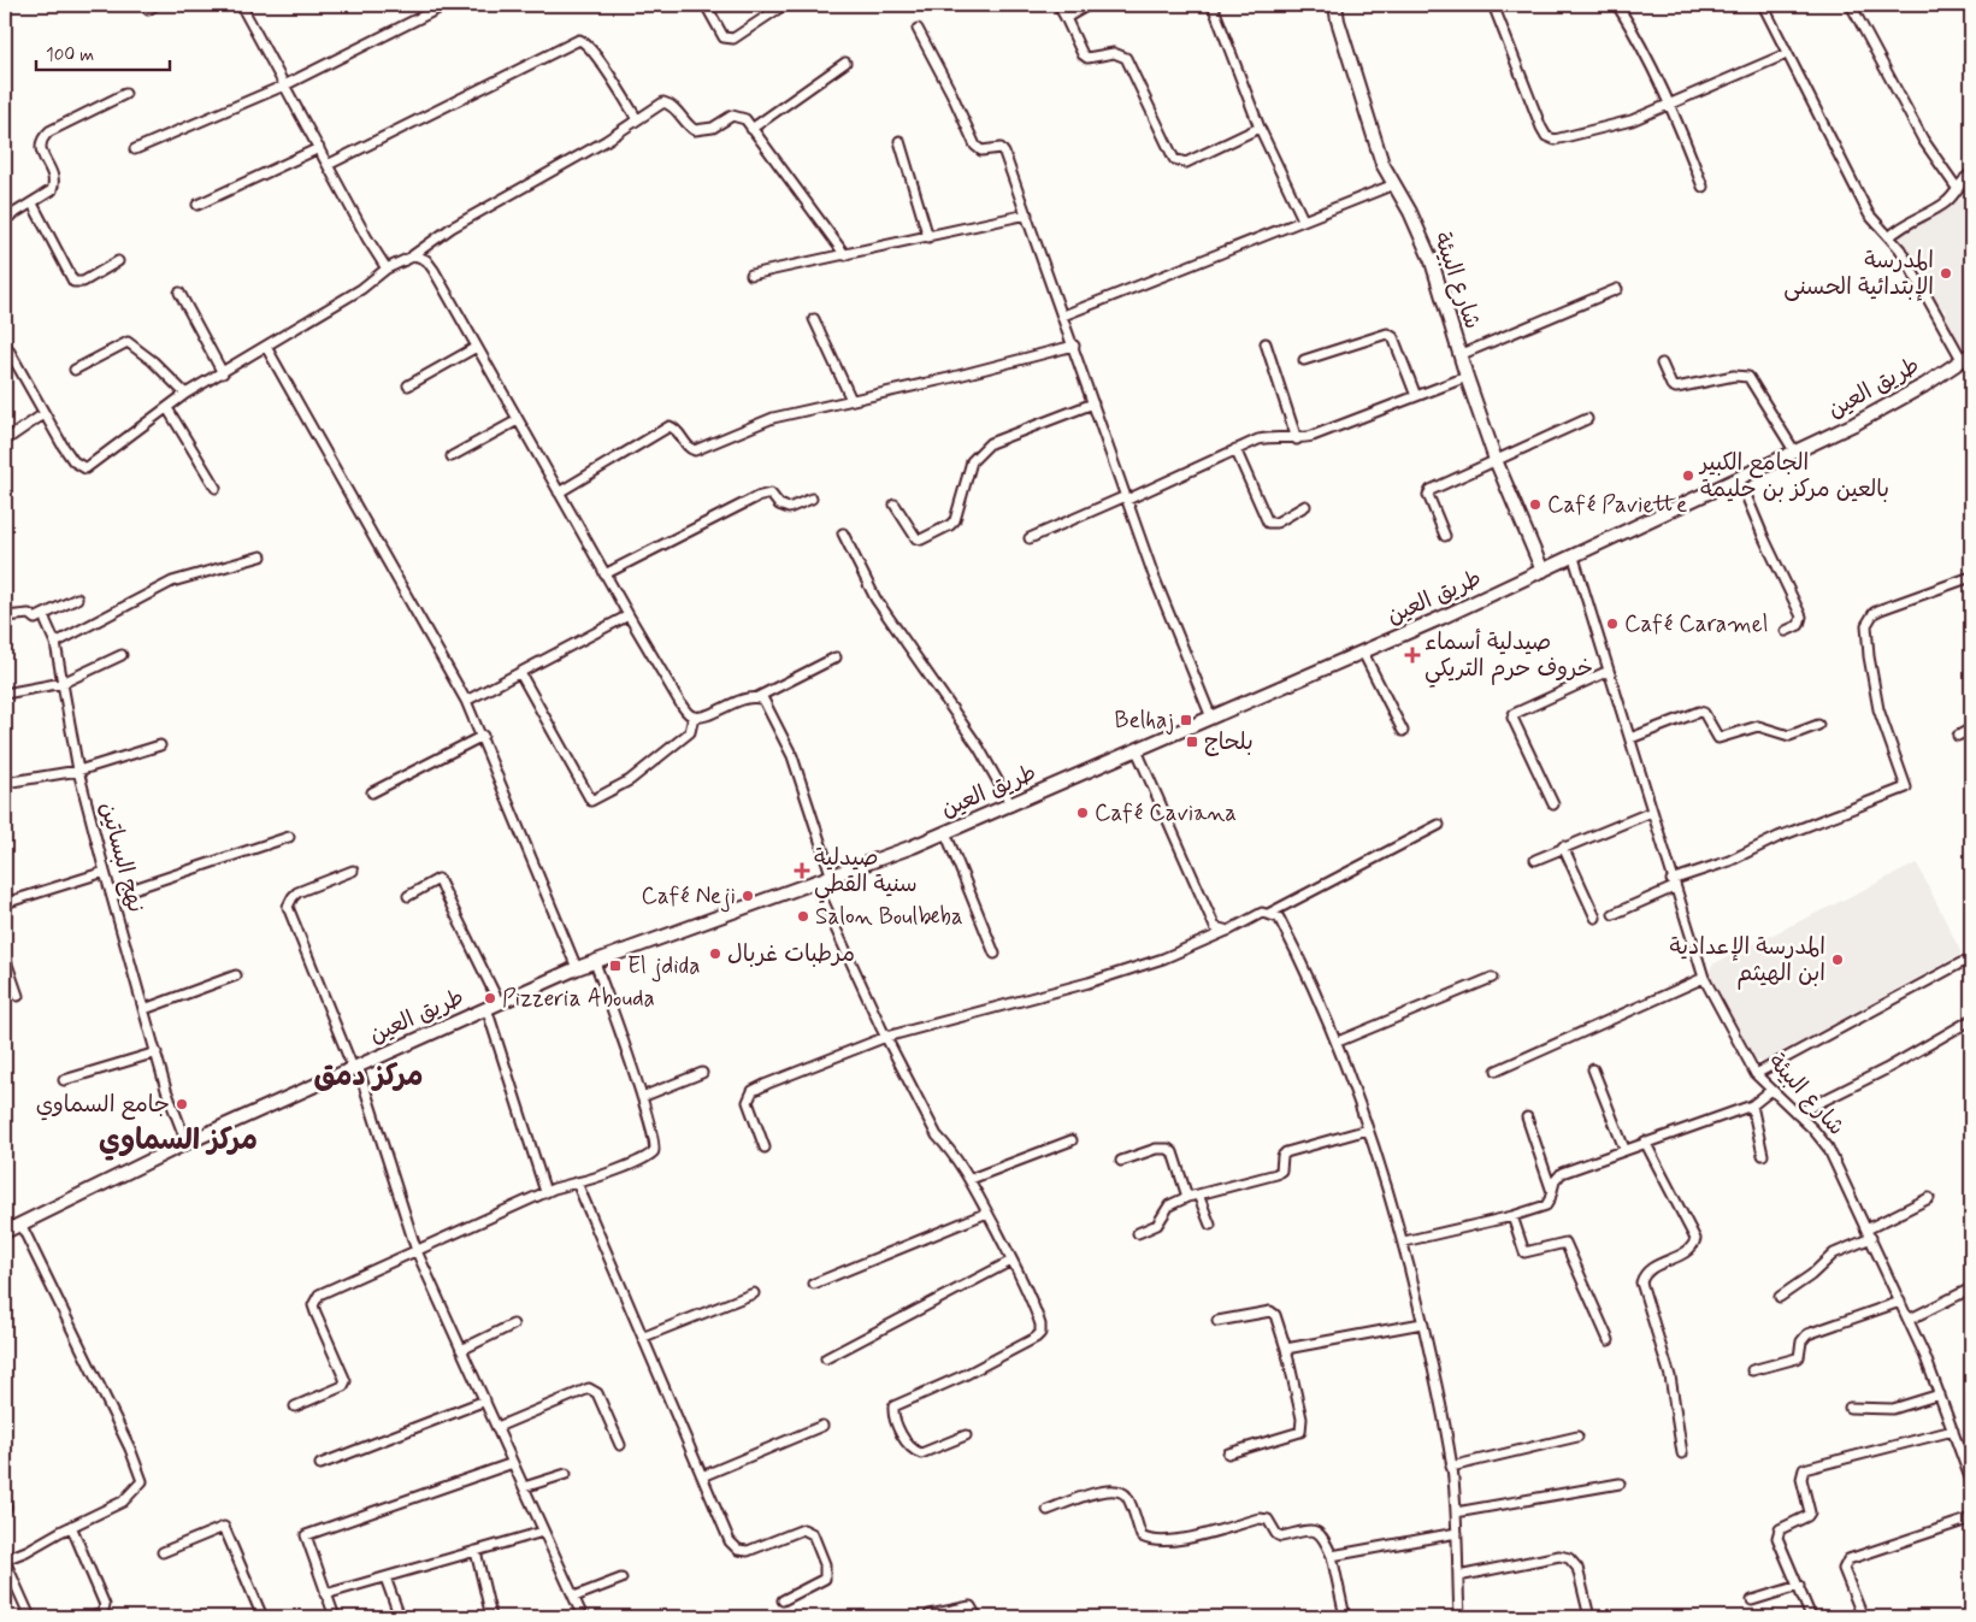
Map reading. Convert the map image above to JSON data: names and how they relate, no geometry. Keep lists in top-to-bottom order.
{
  "streets": {
    "main road": ["شارع البيئة", "طريق العين"],
    "street": ["نهج البساتين"]
  },
  "crossings": [
    ["شارع البيئة", "طريق العين"],
    ["طريق العين", "نهج البساتين"]
  ],
  "districts": ["مركز دمق", "مركز السماوي"],
  "places": {
    "other": [
      "المدرسة الإبتدائية الحسنى",
      "الجامع الكبير بالعين مركز بن حليمة",
      "Café Paviette",
      "Café Caramel",
      "Café Caviana",
      "Café Neji",
      "Salon Boulbeba",
      "مرطبات غربال",
      "المدرسة الإعدادية ابن الهيثم",
      "Pizzeria Abouda",
      "جامع السماوي"
    ],
    "health": ["صيدلية أسماء خروف حرم التريكي", "صيدلية سنية القطي"],
    "transit": ["Belhaj", "بلحاج", "El jdida"]
  },
  "scale_bar": "100 m"
}
